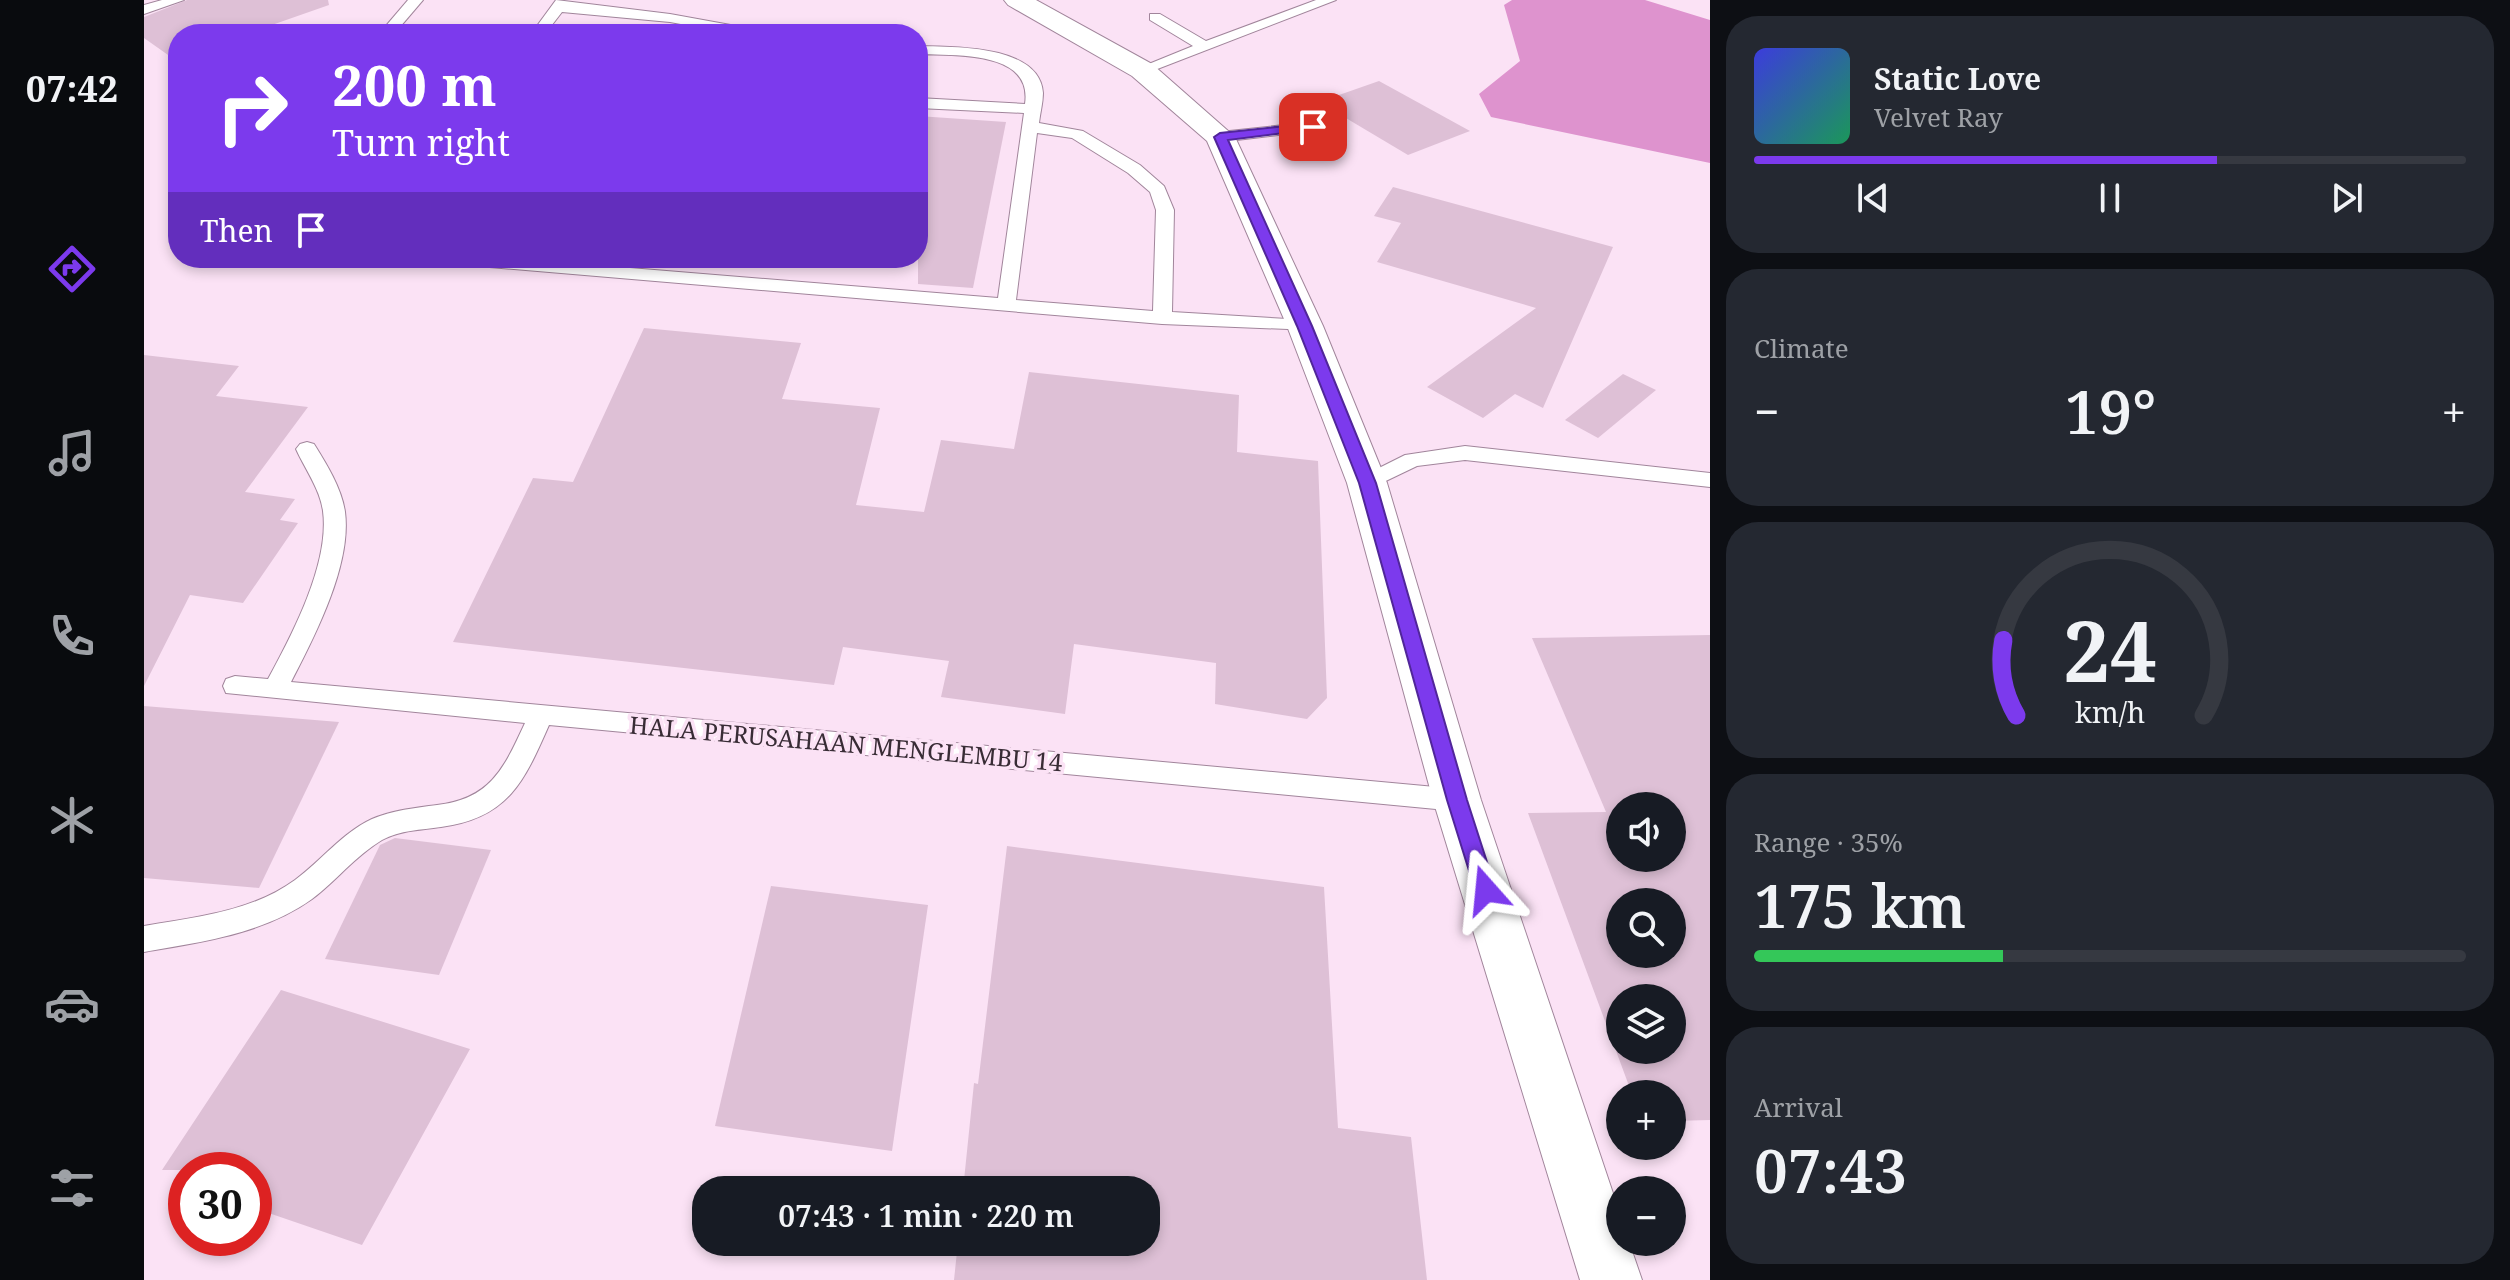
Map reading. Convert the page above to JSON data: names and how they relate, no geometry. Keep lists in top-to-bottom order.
{
  "streets": {
    "lane": ["HALA PERUSAHAAN MENGLEMBU 14"]
  },
  "page": {
    "tabs": "07:42",
    "turn": ["200 m", "Turn right"],
    "song": ["Static Love", "Velvet Ray"],
    "then": "Then",
    "tile": [
      "Climate",
      ["Range · 35%", "175 km"],
      ["Arrival", "07:43"]
    ],
    "heat": ["−", "19°", "+"],
    "map_buttons": ["+", "−"],
    "limit": "30",
    "trip": "07:43 · 1 min · 220 m",
    "gauge": ["24", "km/h"]
  }
}
